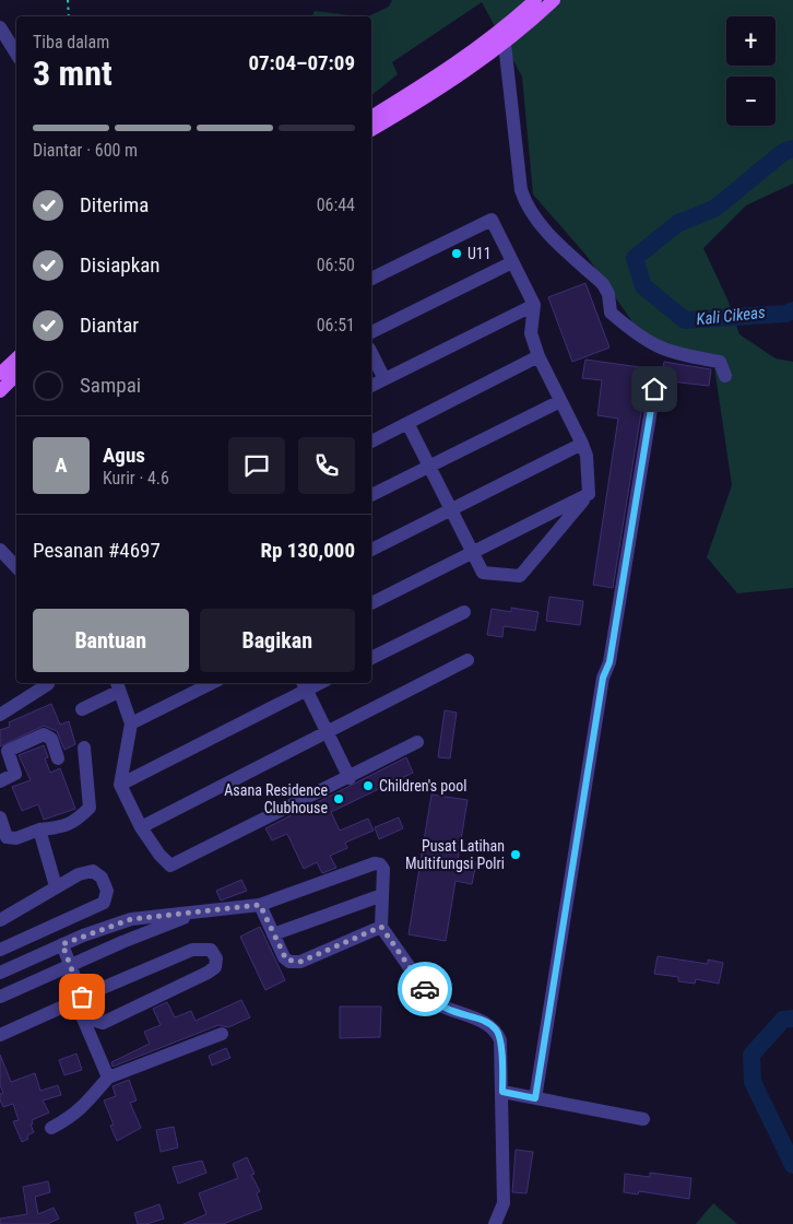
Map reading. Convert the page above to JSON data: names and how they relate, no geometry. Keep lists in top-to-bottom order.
{
  "water": ["Kali Cikeas"],
  "places": [
    "U11",
    "Children's pool",
    "Asana Residence Clubhouse",
    "Pusat Latihan Multifungsi Polri"
  ],
  "page": {
    "map_buttons": ["+", "−"],
    "heading": ["3 mnt", "Tiba dalam", "07:04–07:09"],
    "panel": [
      "Agus",
      "Kurir · 4.6",
      "Pesanan #4697",
      "Rp 130,000"
    ],
    "bar": "Diantar · 600 m",
    "list": [
      ["Diterima", "06:44"],
      ["Disiapkan", "06:50"],
      ["Diantar", "06:51"],
      "Sampai"
    ],
    "round": "A",
    "buttons": ["Bantuan", "Bagikan"]
  }
}
